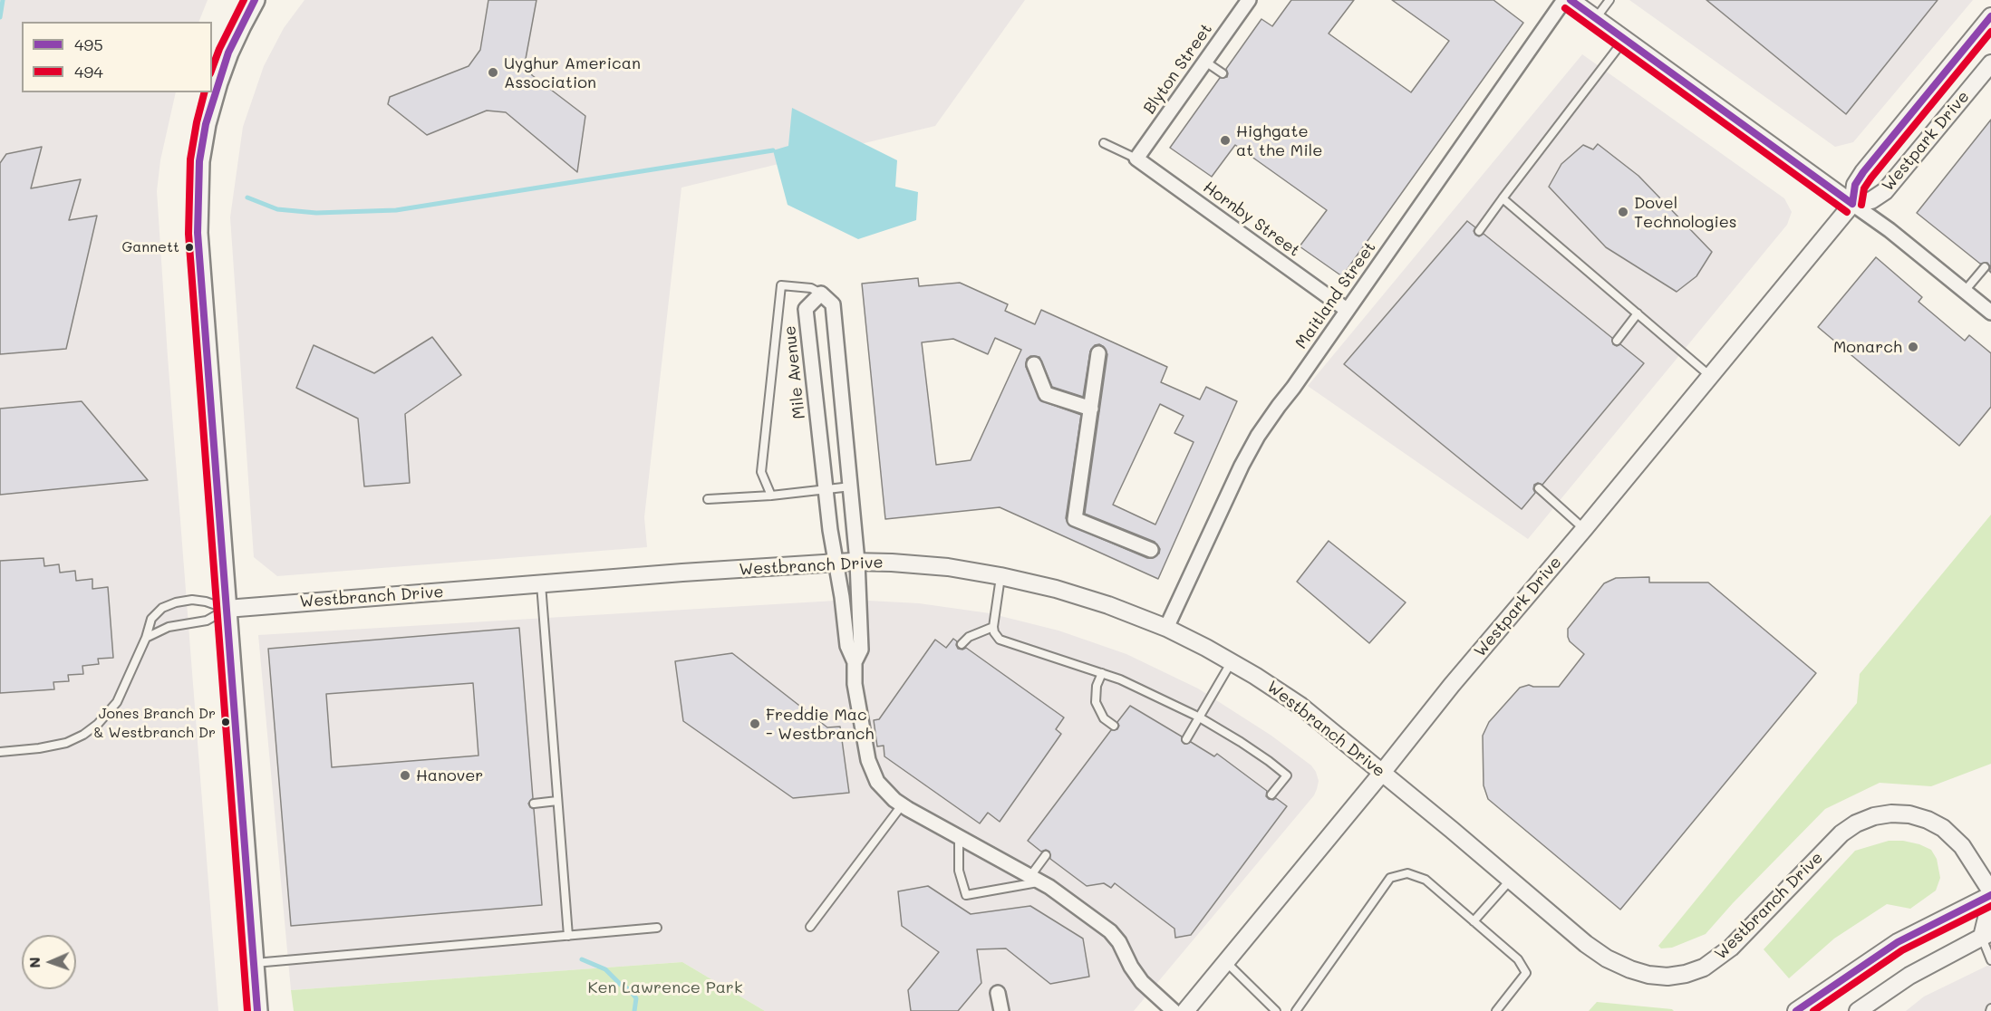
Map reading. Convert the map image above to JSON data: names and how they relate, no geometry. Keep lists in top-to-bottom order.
{
  "streets": {
    "street": [
      "Blyton Street",
      "Westpark Drive",
      "Hornby Street",
      "Maitland Street",
      "Mile Avenue",
      "Westbranch Drive"
    ]
  },
  "crossings": [
    ["Blyton Street", "Hornby Street"],
    ["Westpark Drive", "Westbranch Drive"],
    ["Hornby Street", "Maitland Street"],
    ["Maitland Street", "Westbranch Drive"],
    ["Mile Avenue", "Westbranch Drive"]
  ],
  "parks": ["Ken Lawrence Park"],
  "places": [
    "Uyghur American Association",
    "Highgate at the Mile",
    "Dovel Technologies",
    "Gannett",
    "Monarch",
    "Jones Branch Dr & Westbranch Dr",
    "Freddie Mac - Westbranch",
    "Hanover"
  ],
  "lines": ["transit line 495", "transit line 494"],
  "legend": ["495", "494"],
  "north": "left"
}
